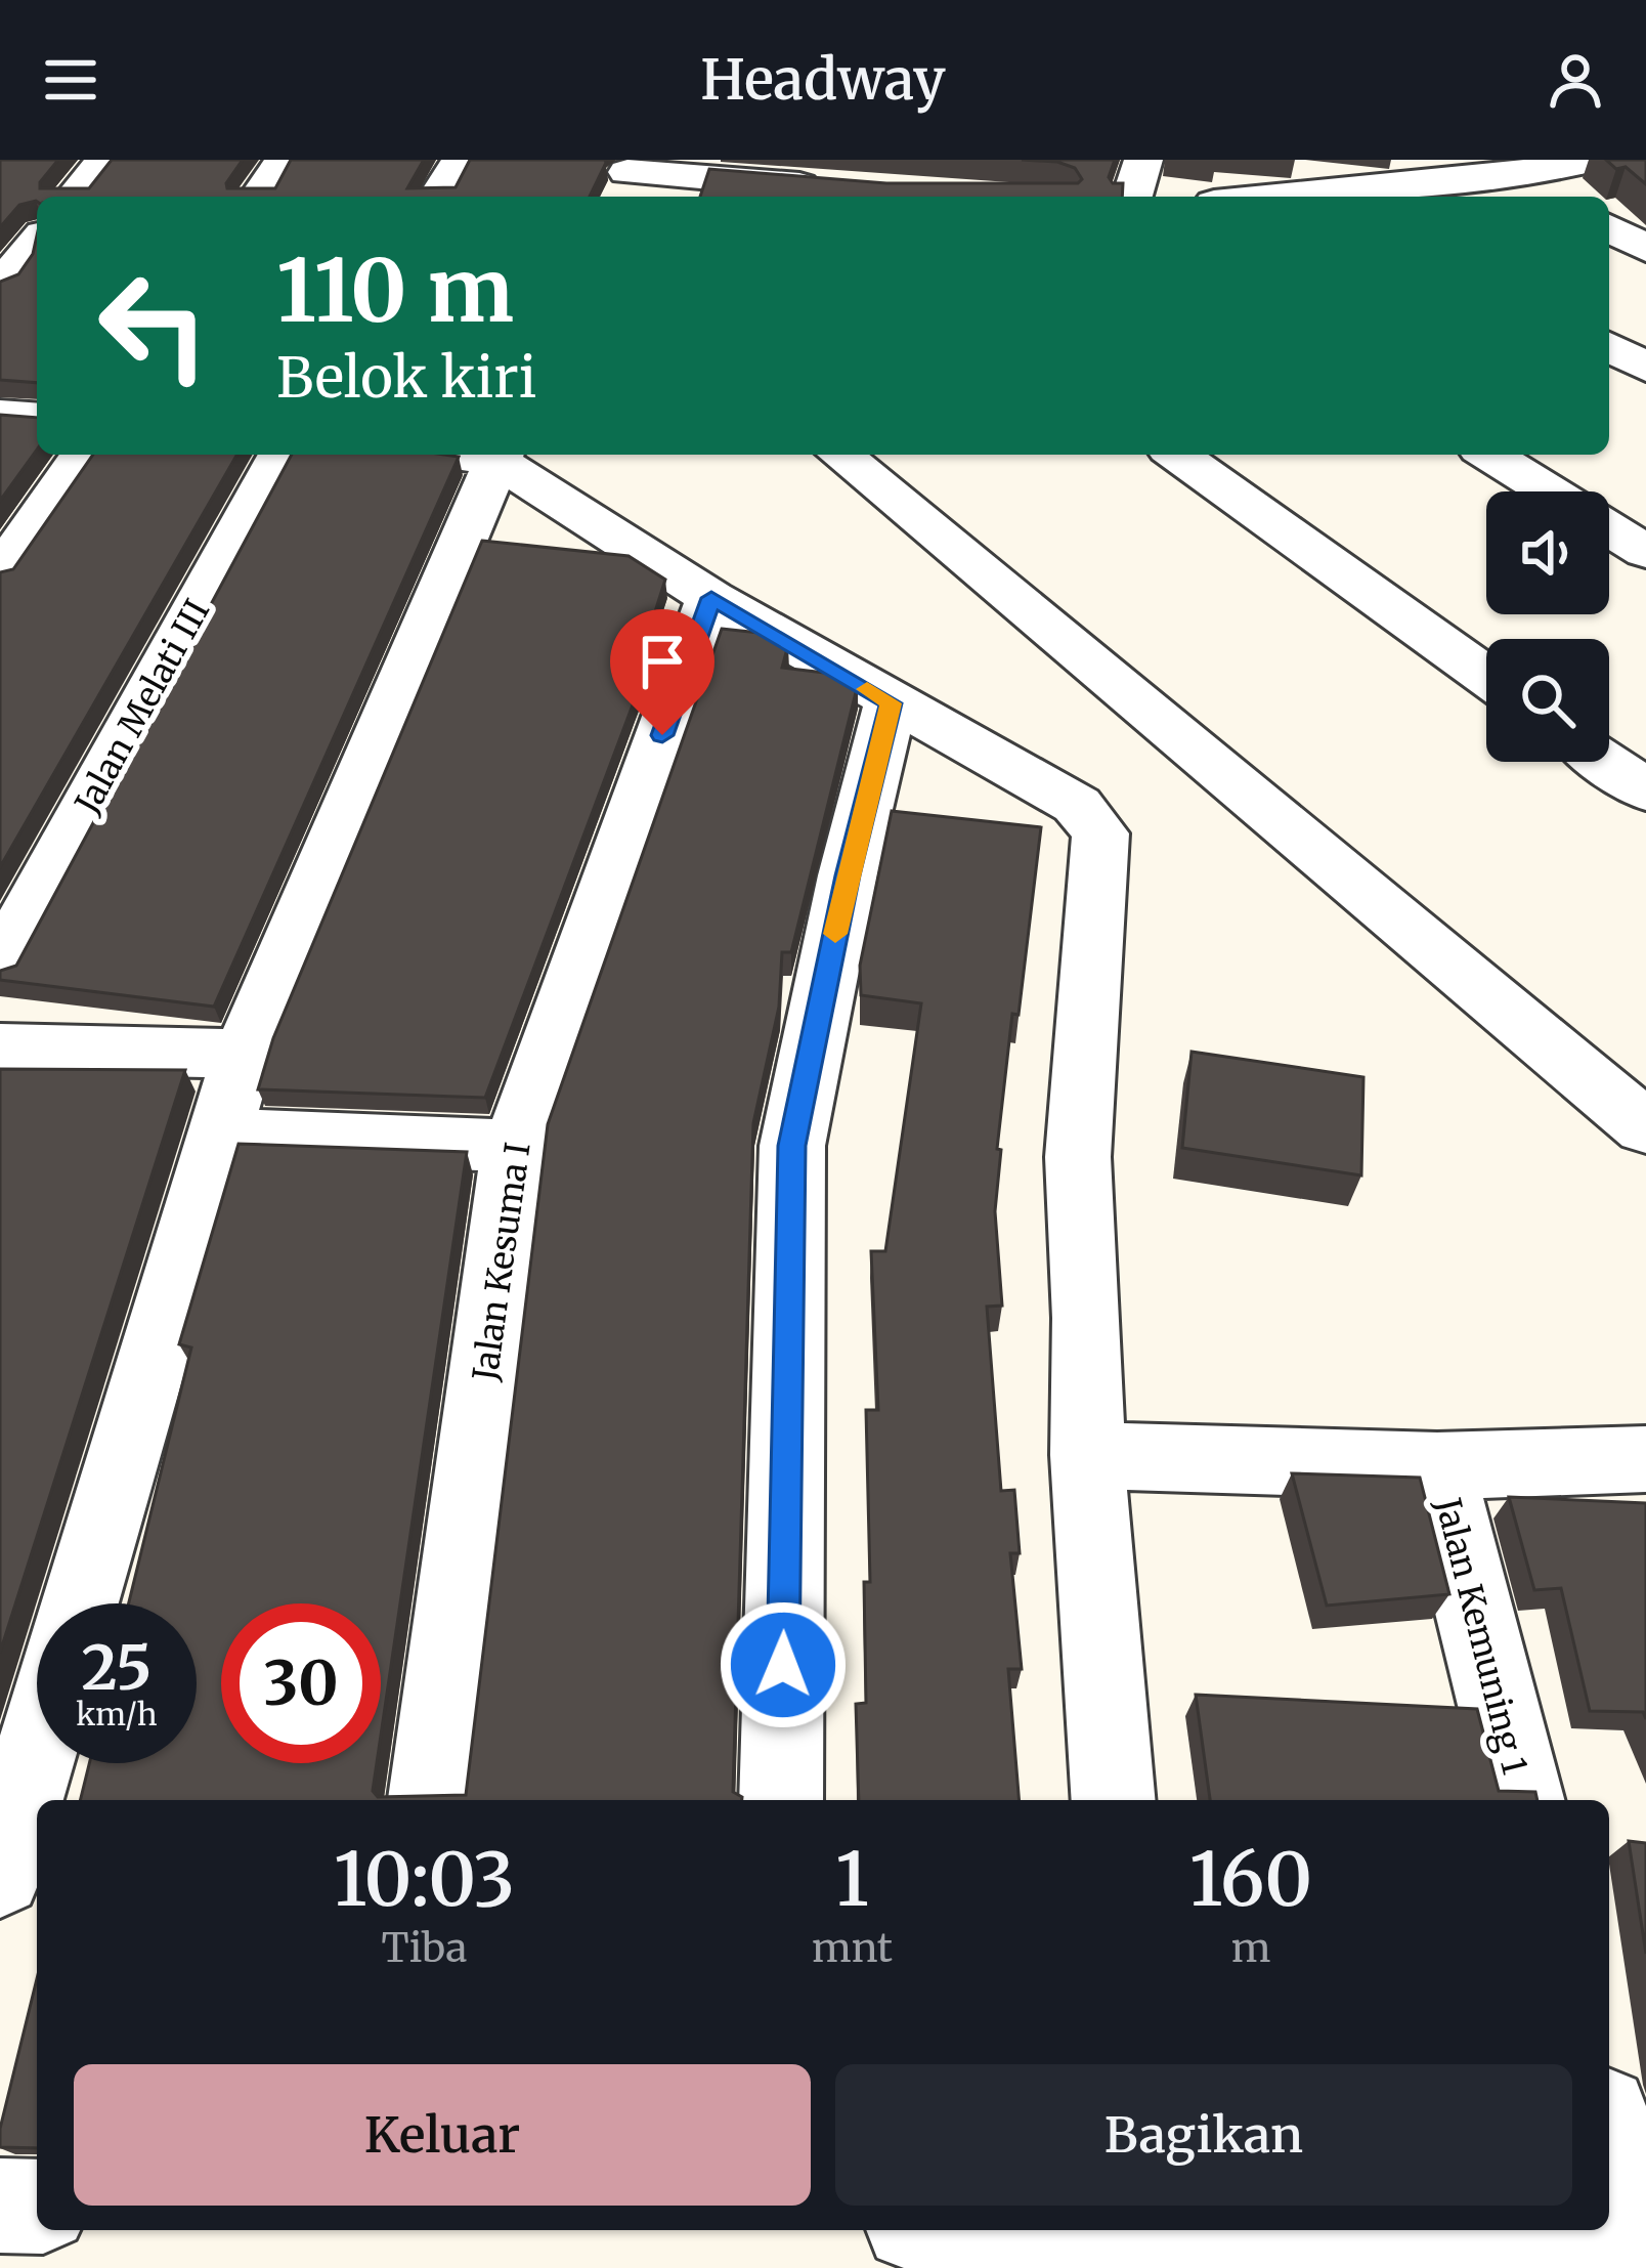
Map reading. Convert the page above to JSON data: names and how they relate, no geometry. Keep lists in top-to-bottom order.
{
  "streets": {
    "street": ["Jalan Melati III", "Jalan Kesuma I", "Jalan Kemuning 1"]
  },
  "page": {
    "header": "Headway",
    "turn": ["110 m", "Belok kiri"],
    "speed": "25 km/h",
    "limit": "30",
    "eta": [
      "10:03",
      "Tiba",
      "1",
      "mnt",
      "160",
      "m"
    ],
    "buttons": ["Keluar", "Bagikan"]
  }
}
